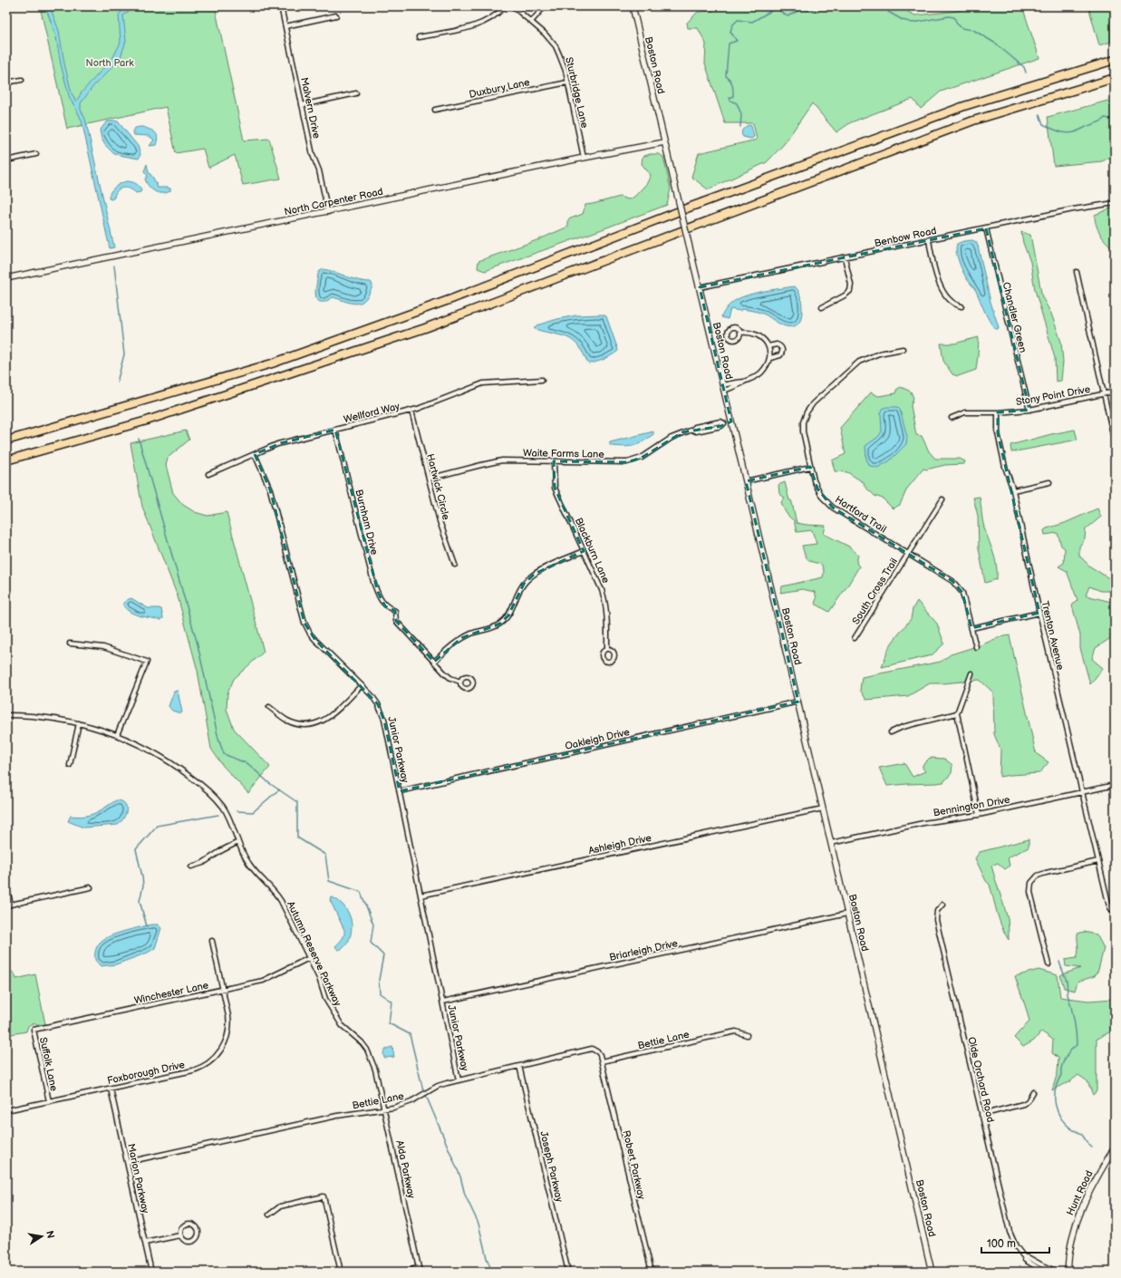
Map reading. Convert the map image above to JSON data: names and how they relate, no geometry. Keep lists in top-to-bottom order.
{
  "streets": {
    "street": [
      "Boston Road",
      "Duxbury Lane",
      "Sturbridge Lane",
      "Malvern Drive",
      "North Carpenter Road",
      "Benbow Road",
      "Chandler Green",
      "Stony Point Drive",
      "Wellford Way",
      "Waite Farms Lane",
      "Hartwick Circle",
      "Hartford Trail",
      "Burnham Drive",
      "Blackburn Lane",
      "South Cross Trail",
      "Trenton Avenue",
      "Oakleigh Drive",
      "Junior Parkway",
      "Bennington Drive",
      "Ashleigh Drive",
      "Briarleigh Drive",
      "Autumn Reserve Parkway",
      "Winchester Lane",
      "Bettie Lane",
      "Suffolk Lane",
      "Foxborough Drive",
      "Olde Orchard Road",
      "Robert Parkway",
      "Joseph Parkway",
      "Alda Parkway",
      "Marion Parkway",
      "Hunt Road"
    ]
  },
  "crossings": [
    ["Boston Road", "North Carpenter Road"],
    ["Boston Road", "Benbow Road"],
    ["Boston Road", "Waite Farms Lane"],
    ["Boston Road", "Oakleigh Drive"],
    ["Boston Road", "Bennington Drive"],
    ["Boston Road", "Ashleigh Drive"],
    ["Boston Road", "Briarleigh Drive"],
    ["Duxbury Lane", "Sturbridge Lane"],
    ["Sturbridge Lane", "North Carpenter Road"],
    ["Malvern Drive", "North Carpenter Road"],
    ["Benbow Road", "Chandler Green"],
    ["Chandler Green", "Stony Point Drive"],
    ["Stony Point Drive", "Trenton Avenue"],
    ["Wellford Way", "Hartwick Circle"],
    ["Wellford Way", "Burnham Drive"],
    ["Wellford Way", "Junior Parkway"],
    ["Waite Farms Lane", "Hartwick Circle"],
    ["Waite Farms Lane", "Blackburn Lane"],
    ["Hartford Trail", "South Cross Trail"],
    ["Trenton Avenue", "Bennington Drive"],
    ["Oakleigh Drive", "Junior Parkway"],
    ["Junior Parkway", "Ashleigh Drive"],
    ["Junior Parkway", "Briarleigh Drive"],
    ["Junior Parkway", "Bettie Lane"],
    ["Autumn Reserve Parkway", "Winchester Lane"],
    ["Autumn Reserve Parkway", "Alda Parkway"],
    ["Winchester Lane", "Suffolk Lane"],
    ["Winchester Lane", "Foxborough Drive"],
    ["Bettie Lane", "Robert Parkway"],
    ["Bettie Lane", "Joseph Parkway"],
    ["Bettie Lane", "Alda Parkway"],
    ["Bettie Lane", "Marion Parkway"],
    ["Suffolk Lane", "Foxborough Drive"],
    ["Foxborough Drive", "Marion Parkway"]
  ],
  "parks": ["North Park"],
  "scale_bar": "100 m",
  "north": "right"
}
